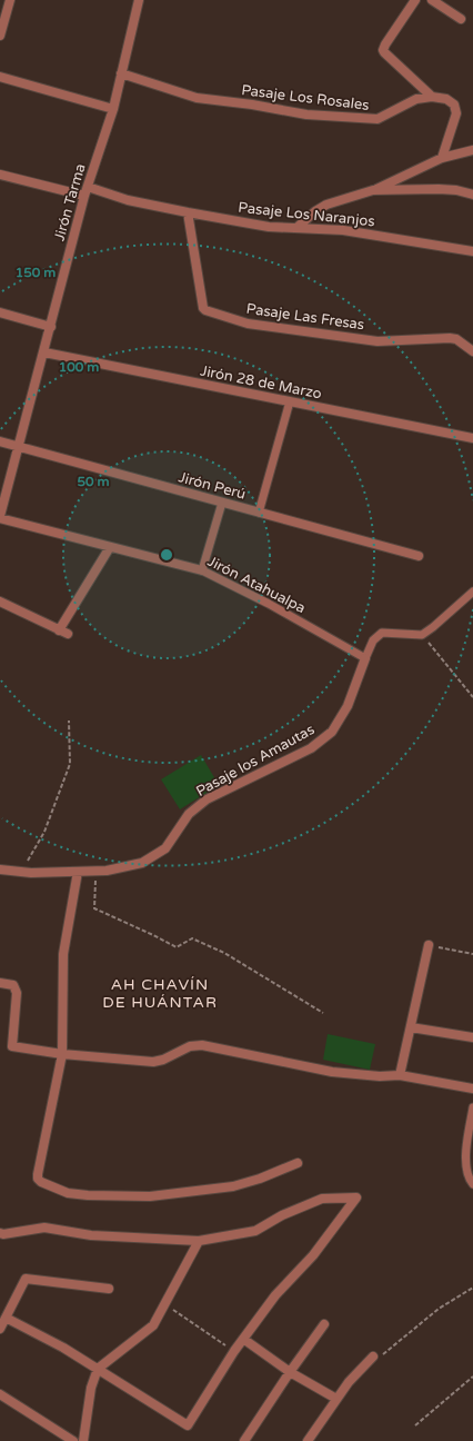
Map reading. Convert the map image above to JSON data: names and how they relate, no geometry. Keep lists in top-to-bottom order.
{
  "streets": {
    "street": [
      "Pasaje Los Rosales",
      "Jirón Tarma",
      "Pasaje Los Naranjos",
      "Pasaje Las Fresas",
      "Jirón 28 de Marzo",
      "Jirón Perú",
      "Jirón Atahualpa",
      "Pasaje los Amautas"
    ]
  },
  "crossings": [
    ["Pasaje Los Rosales", "Jirón Tarma"],
    ["Jirón Tarma", "Pasaje Los Naranjos"],
    ["Jirón Tarma", "Jirón 28 de Marzo"],
    ["Jirón Tarma", "Jirón Perú"],
    ["Jirón Tarma", "Jirón Atahualpa"],
    ["Pasaje Los Naranjos", "Pasaje Las Fresas"],
    ["Jirón Atahualpa", "Pasaje los Amautas"]
  ],
  "districts": ["AH CHAVÍN DE HUÁNTAR"],
  "rings": ["150 m", "100 m", "50 m"]
}
